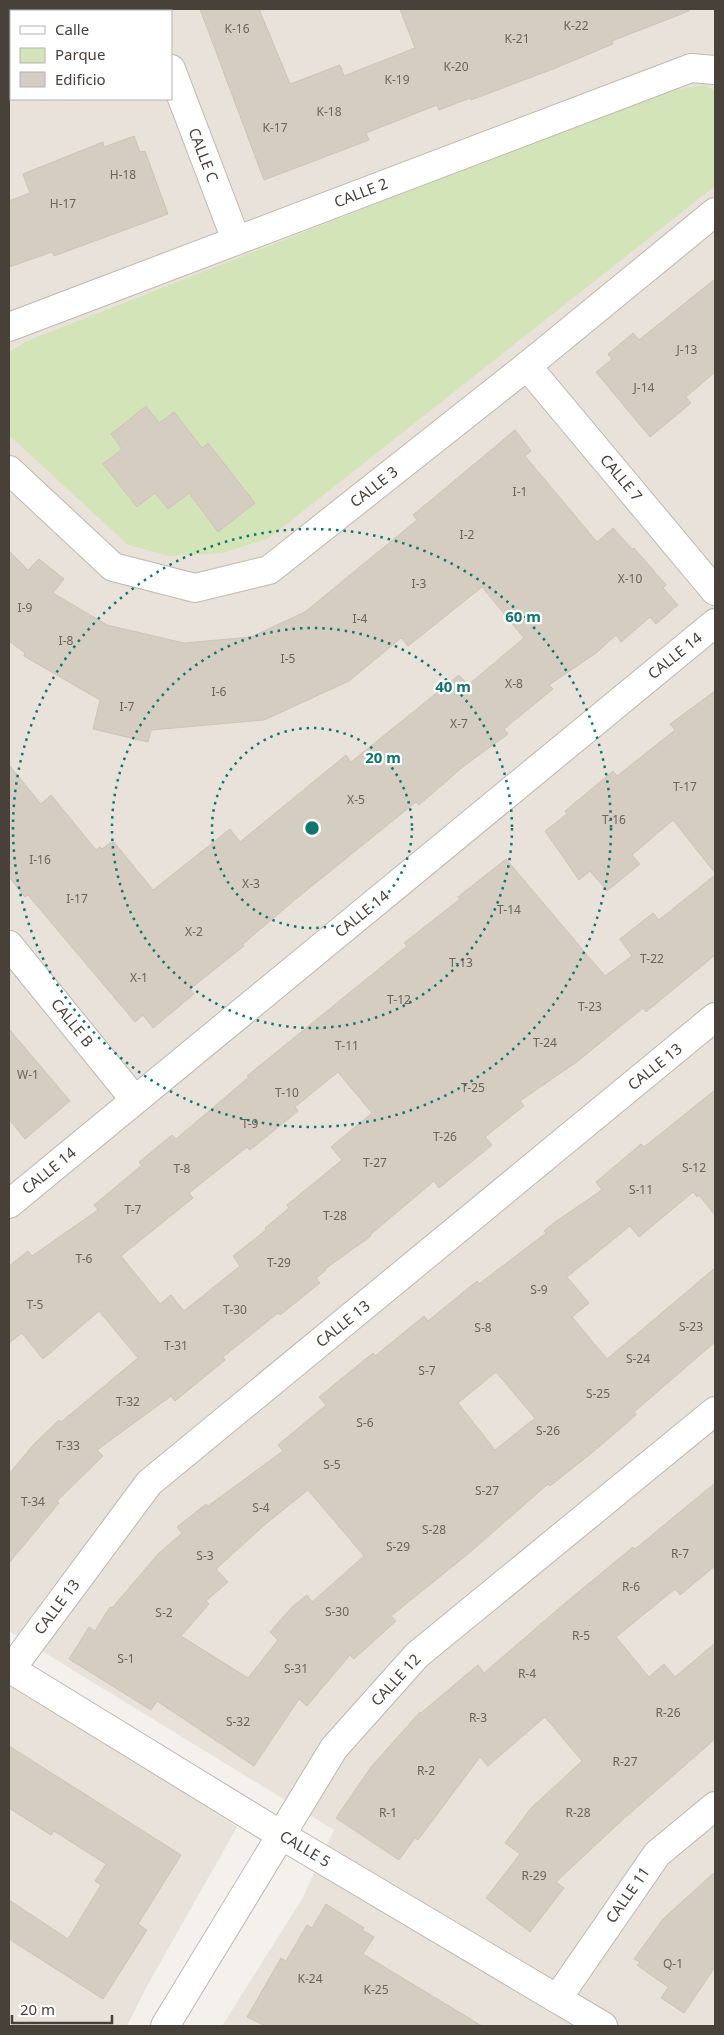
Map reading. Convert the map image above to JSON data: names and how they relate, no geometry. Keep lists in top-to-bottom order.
{
  "streets": {
    "street": [
      "CALLE C",
      "CALLE 2",
      "CALLE 7",
      "CALLE 3",
      "CALLE 14",
      "CALLE B",
      "CALLE 13",
      "CALLE 12",
      "CALLE 5",
      "CALLE 11"
    ]
  },
  "crossings": [
    ["CALLE C", "CALLE 2"],
    ["CALLE 7", "CALLE 3"],
    ["CALLE 14", "CALLE B"],
    ["CALLE 13", "CALLE 5"],
    ["CALLE 12", "CALLE 5"],
    ["CALLE 5", "CALLE 11"]
  ],
  "house_numbers": [
    "K-22",
    "K-16",
    "K-21",
    "K-20",
    "K-19",
    "K-18",
    "K-17",
    "H-18",
    "H-17",
    "J-13",
    "J-14",
    "I-1",
    "I-2",
    "X-10",
    "I-3",
    "I-9",
    "I-4",
    "I-8",
    "I-5",
    "X-8",
    "I-6",
    "I-7",
    "X-7",
    "T-17",
    "X-5",
    "T-16",
    "I-16",
    "X-3",
    "I-17",
    "T-14",
    "X-2",
    "T-22",
    "T-13",
    "X-1",
    "T-12",
    "T-23",
    "T-24",
    "T-11",
    "W-1",
    "T-25",
    "T-10",
    "T-9",
    "T-26",
    "T-27",
    "S-12",
    "T-8",
    "S-11",
    "T-7",
    "T-28",
    "T-6",
    "T-29",
    "S-9",
    "T-5",
    "T-30",
    "S-23",
    "S-8",
    "T-31",
    "S-24",
    "S-7",
    "S-25",
    "T-32",
    "S-6",
    "S-26",
    "T-33",
    "S-5",
    "S-27",
    "T-34",
    "S-4",
    "S-28",
    "S-29",
    "R-7",
    "S-3",
    "R-6",
    "S-30",
    "S-2",
    "R-5",
    "S-1",
    "S-31",
    "R-4",
    "R-26",
    "R-3",
    "S-32",
    "R-27",
    "R-2",
    "R-1",
    "R-28",
    "R-29",
    "Q-1",
    "K-24",
    "K-25"
  ],
  "legend": ["Calle", "Parque", "Edificio"],
  "scale_bar": "20 m",
  "rings": ["60 m", "40 m", "20 m"]
}
